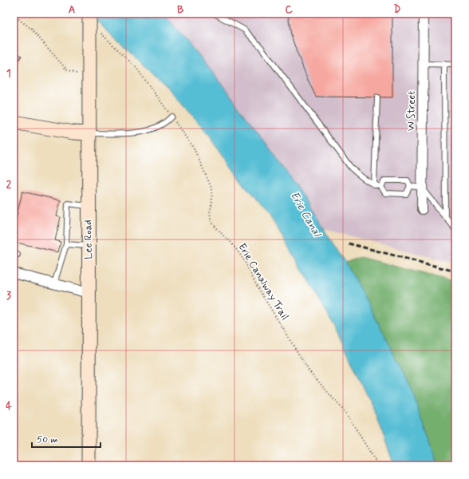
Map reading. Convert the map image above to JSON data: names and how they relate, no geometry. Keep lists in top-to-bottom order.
{
  "streets": {
    "street": ["W Street", "Lee Road"],
    "path": ["Erie Canalway Trail"]
  },
  "water": ["Erie Canal"],
  "scale_bar": "50 m",
  "grid": {
    "columns": [
      "A",
      "B",
      "C",
      "D"
    ],
    "rows": [
      "1",
      "2",
      "3",
      "4"
    ]
  }
}
